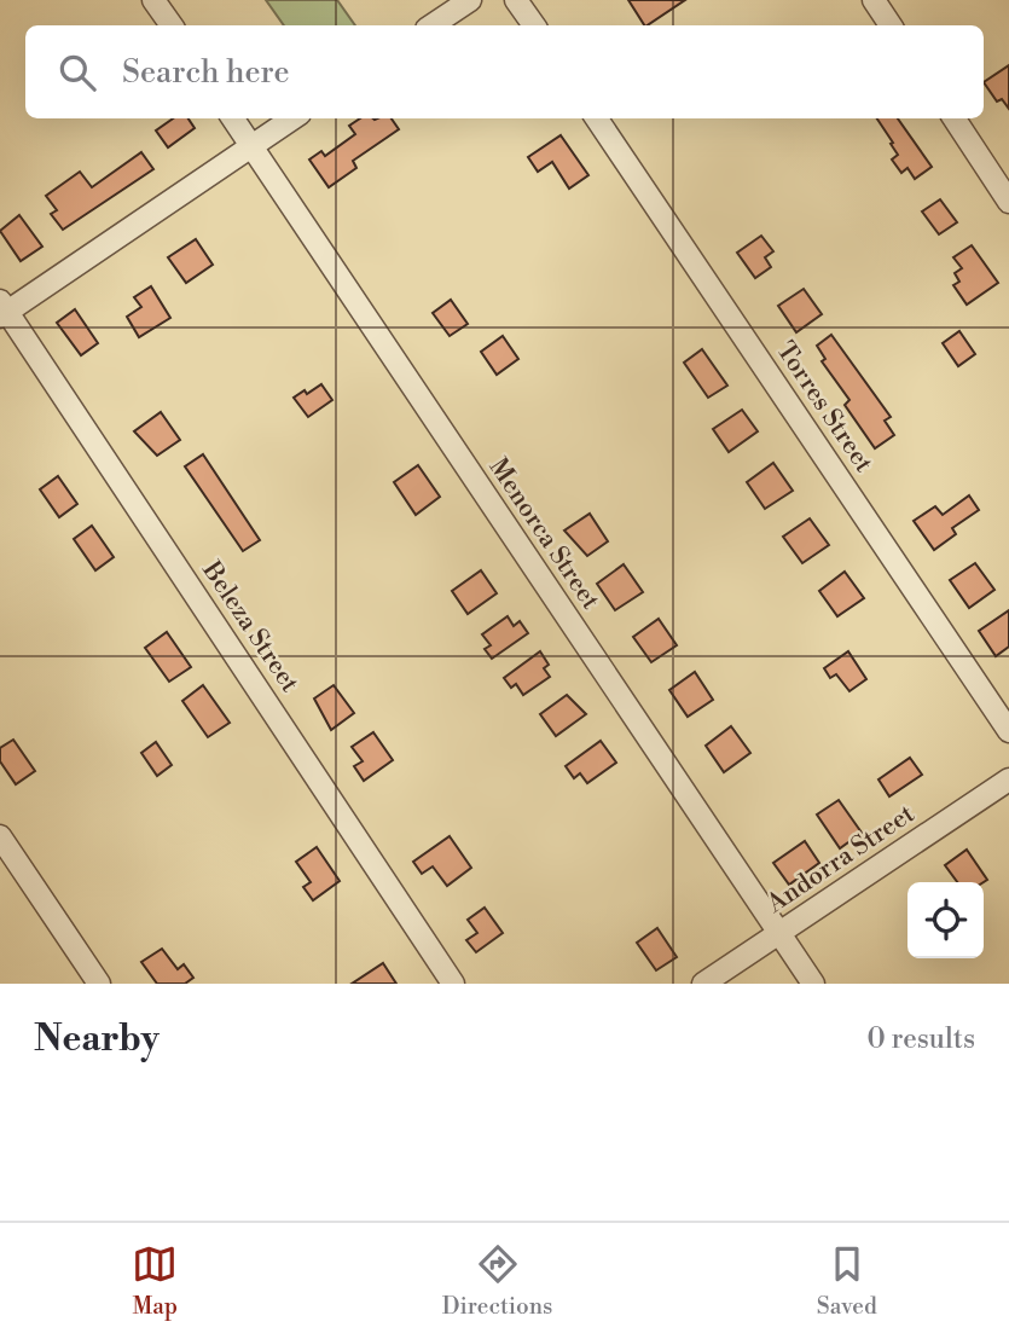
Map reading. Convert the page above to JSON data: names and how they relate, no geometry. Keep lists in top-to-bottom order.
{
  "streets": {
    "street": [
      "Torres Street",
      "Menorca Street",
      "Beleza Street",
      "Andorra Street"
    ]
  },
  "crossings": [
    ["Menorca Street", "Andorra Street"]
  ],
  "page": {
    "search": "Search here",
    "heading": ["Nearby", "0 results"],
    "nav": ["Map", "Directions", "Saved"]
  }
}
